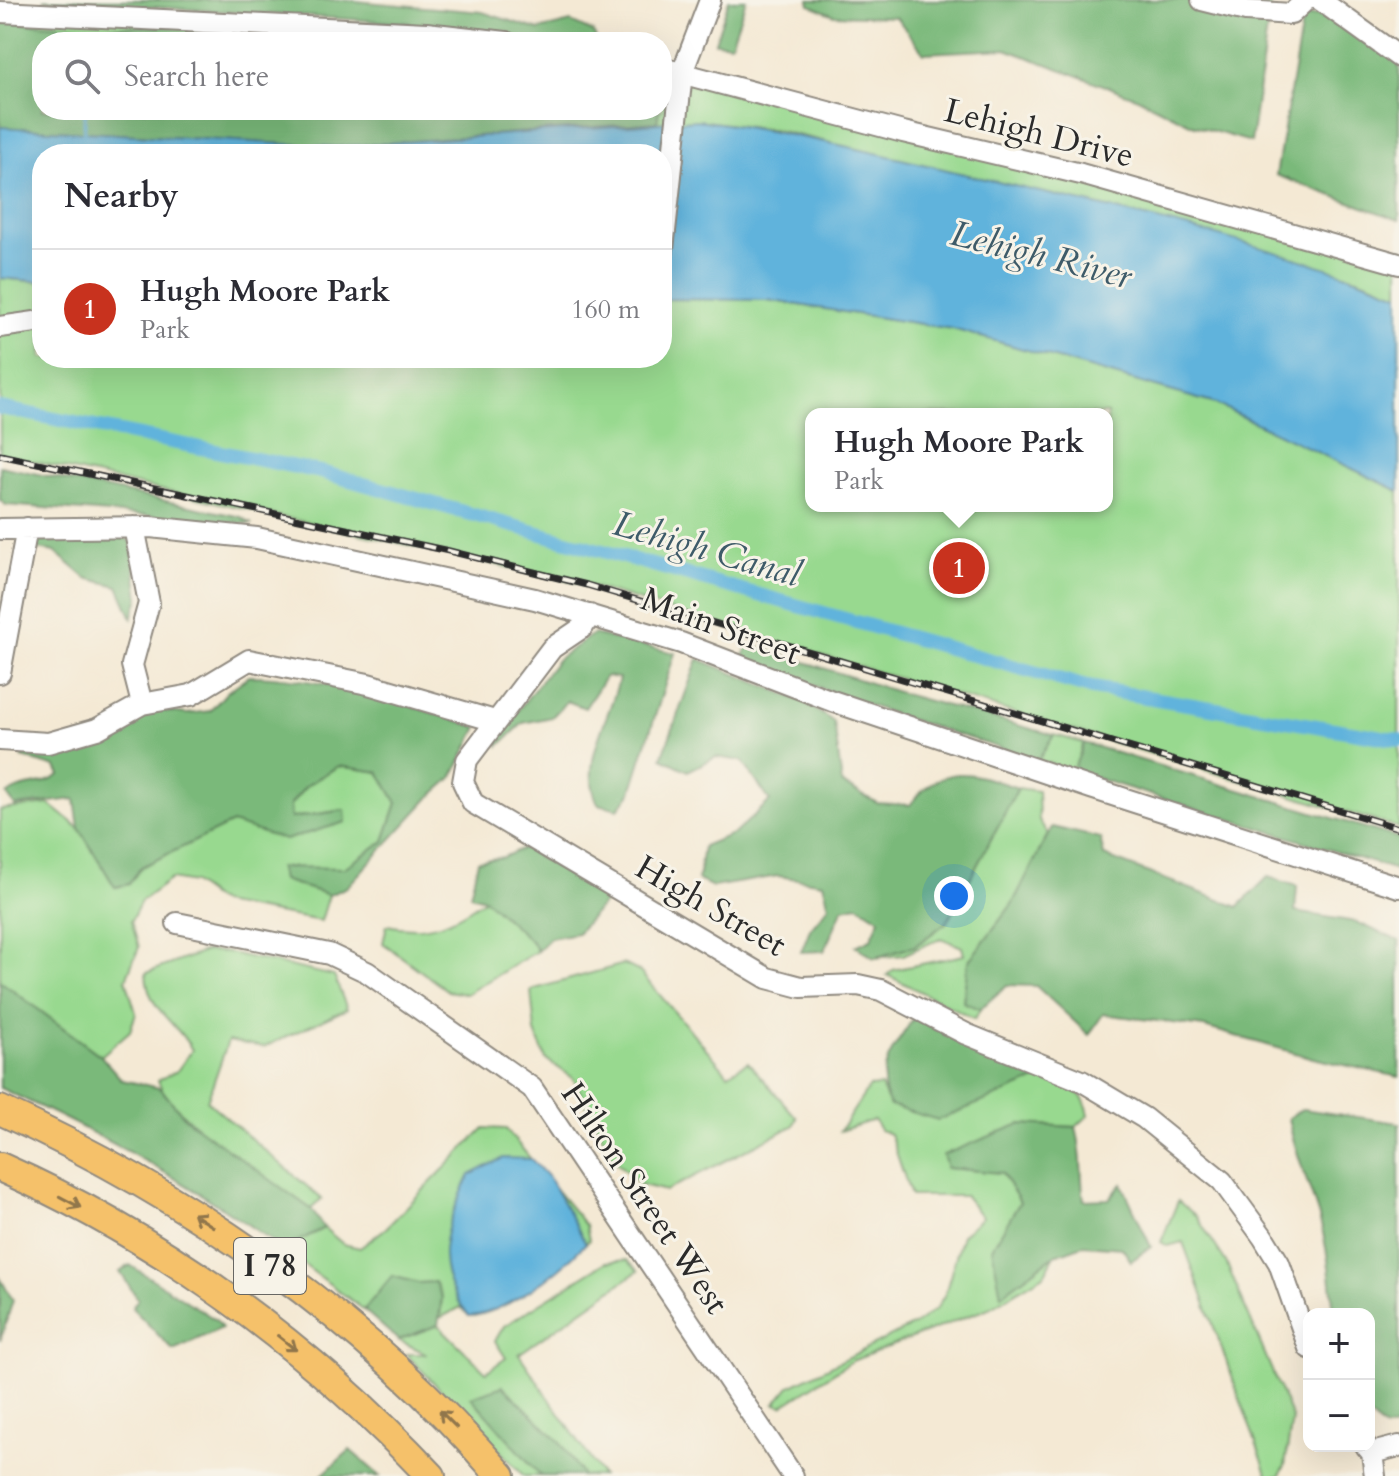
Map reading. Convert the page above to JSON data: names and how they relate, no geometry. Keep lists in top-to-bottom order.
{
  "streets": {
    "highway": ["I 78"],
    "street": [
      "Lehigh Drive",
      "Main Street",
      "High Street",
      "Hilton Street West"
    ]
  },
  "crossings": [
    ["Main Street", "High Street"]
  ],
  "water": ["Lehigh River", "Lehigh Canal"],
  "page": {
    "search": "Search here",
    "heading": "Nearby",
    "list": [
      {
        "mark": "1",
        "name": "Hugh Moore Park",
        "note": "Park",
        "value": "160 m"
      }
    ],
    "popup": ["Hugh Moore Park", "Park"],
    "pins": "1",
    "map_buttons": ["+", "−"]
  }
}
